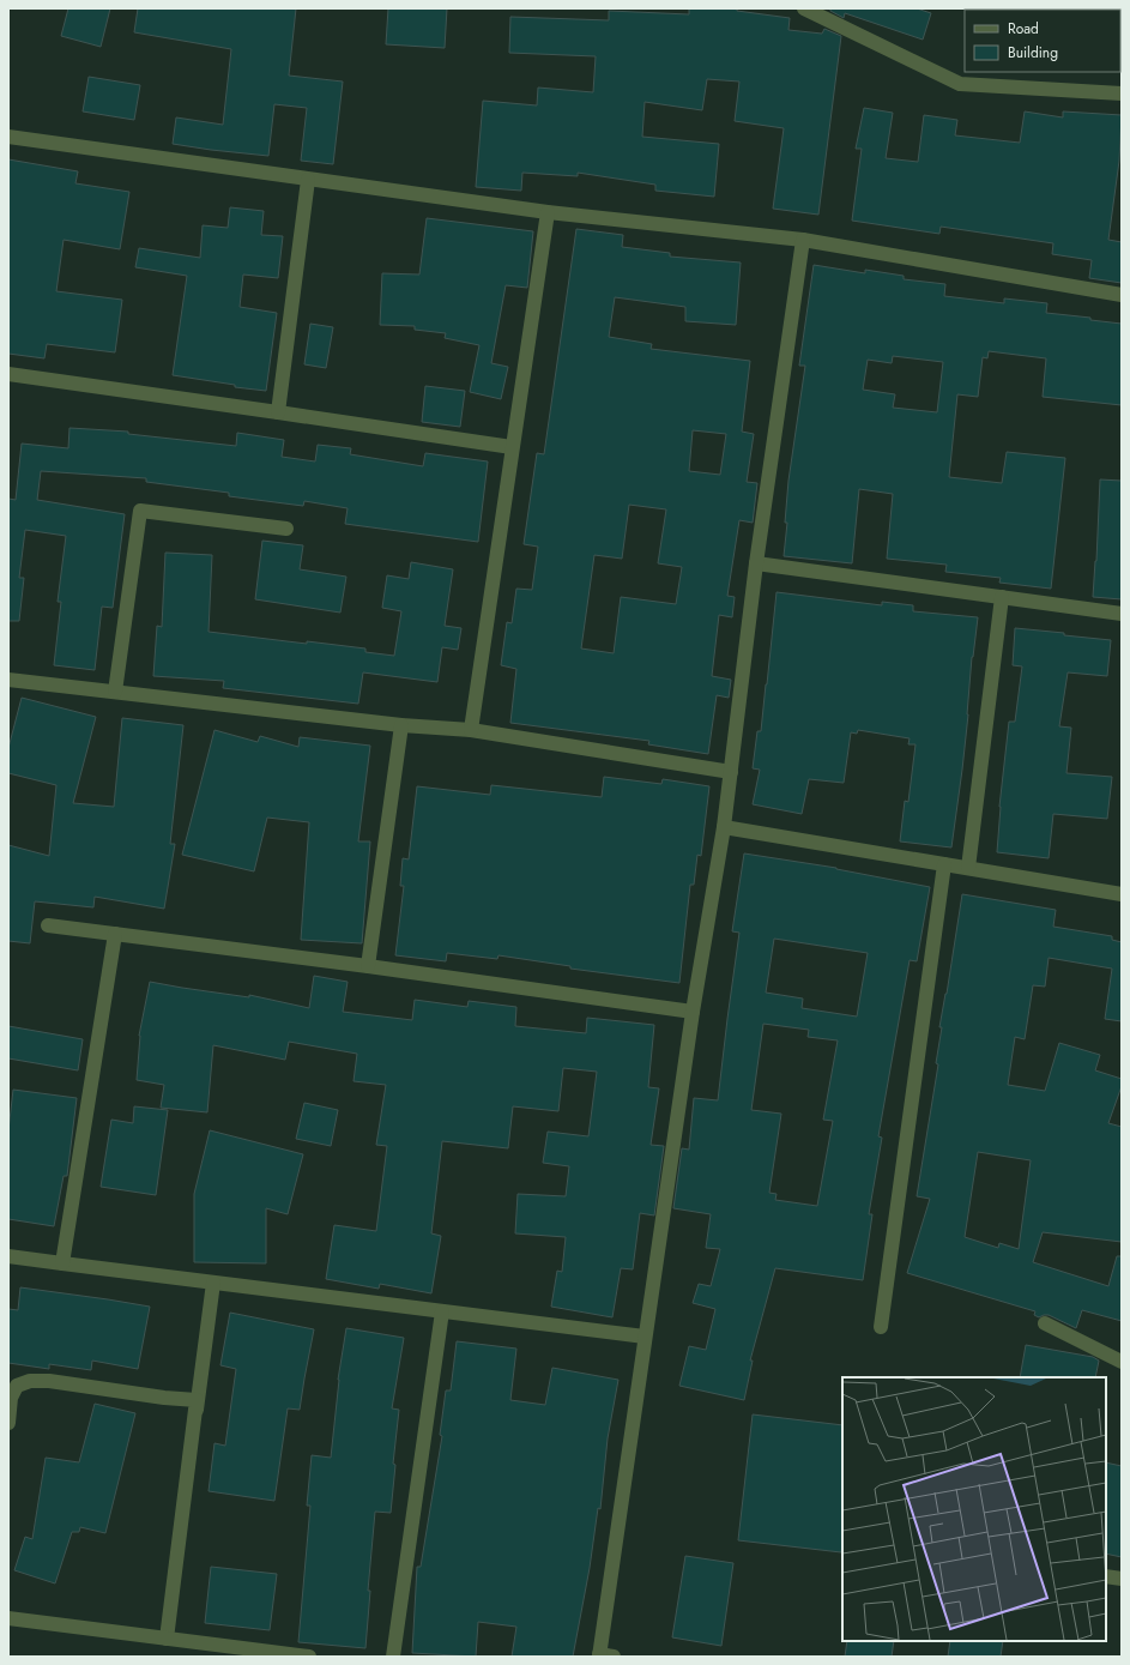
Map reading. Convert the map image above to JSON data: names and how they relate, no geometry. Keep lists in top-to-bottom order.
{
  "legend": ["Road", "Building"]
}
